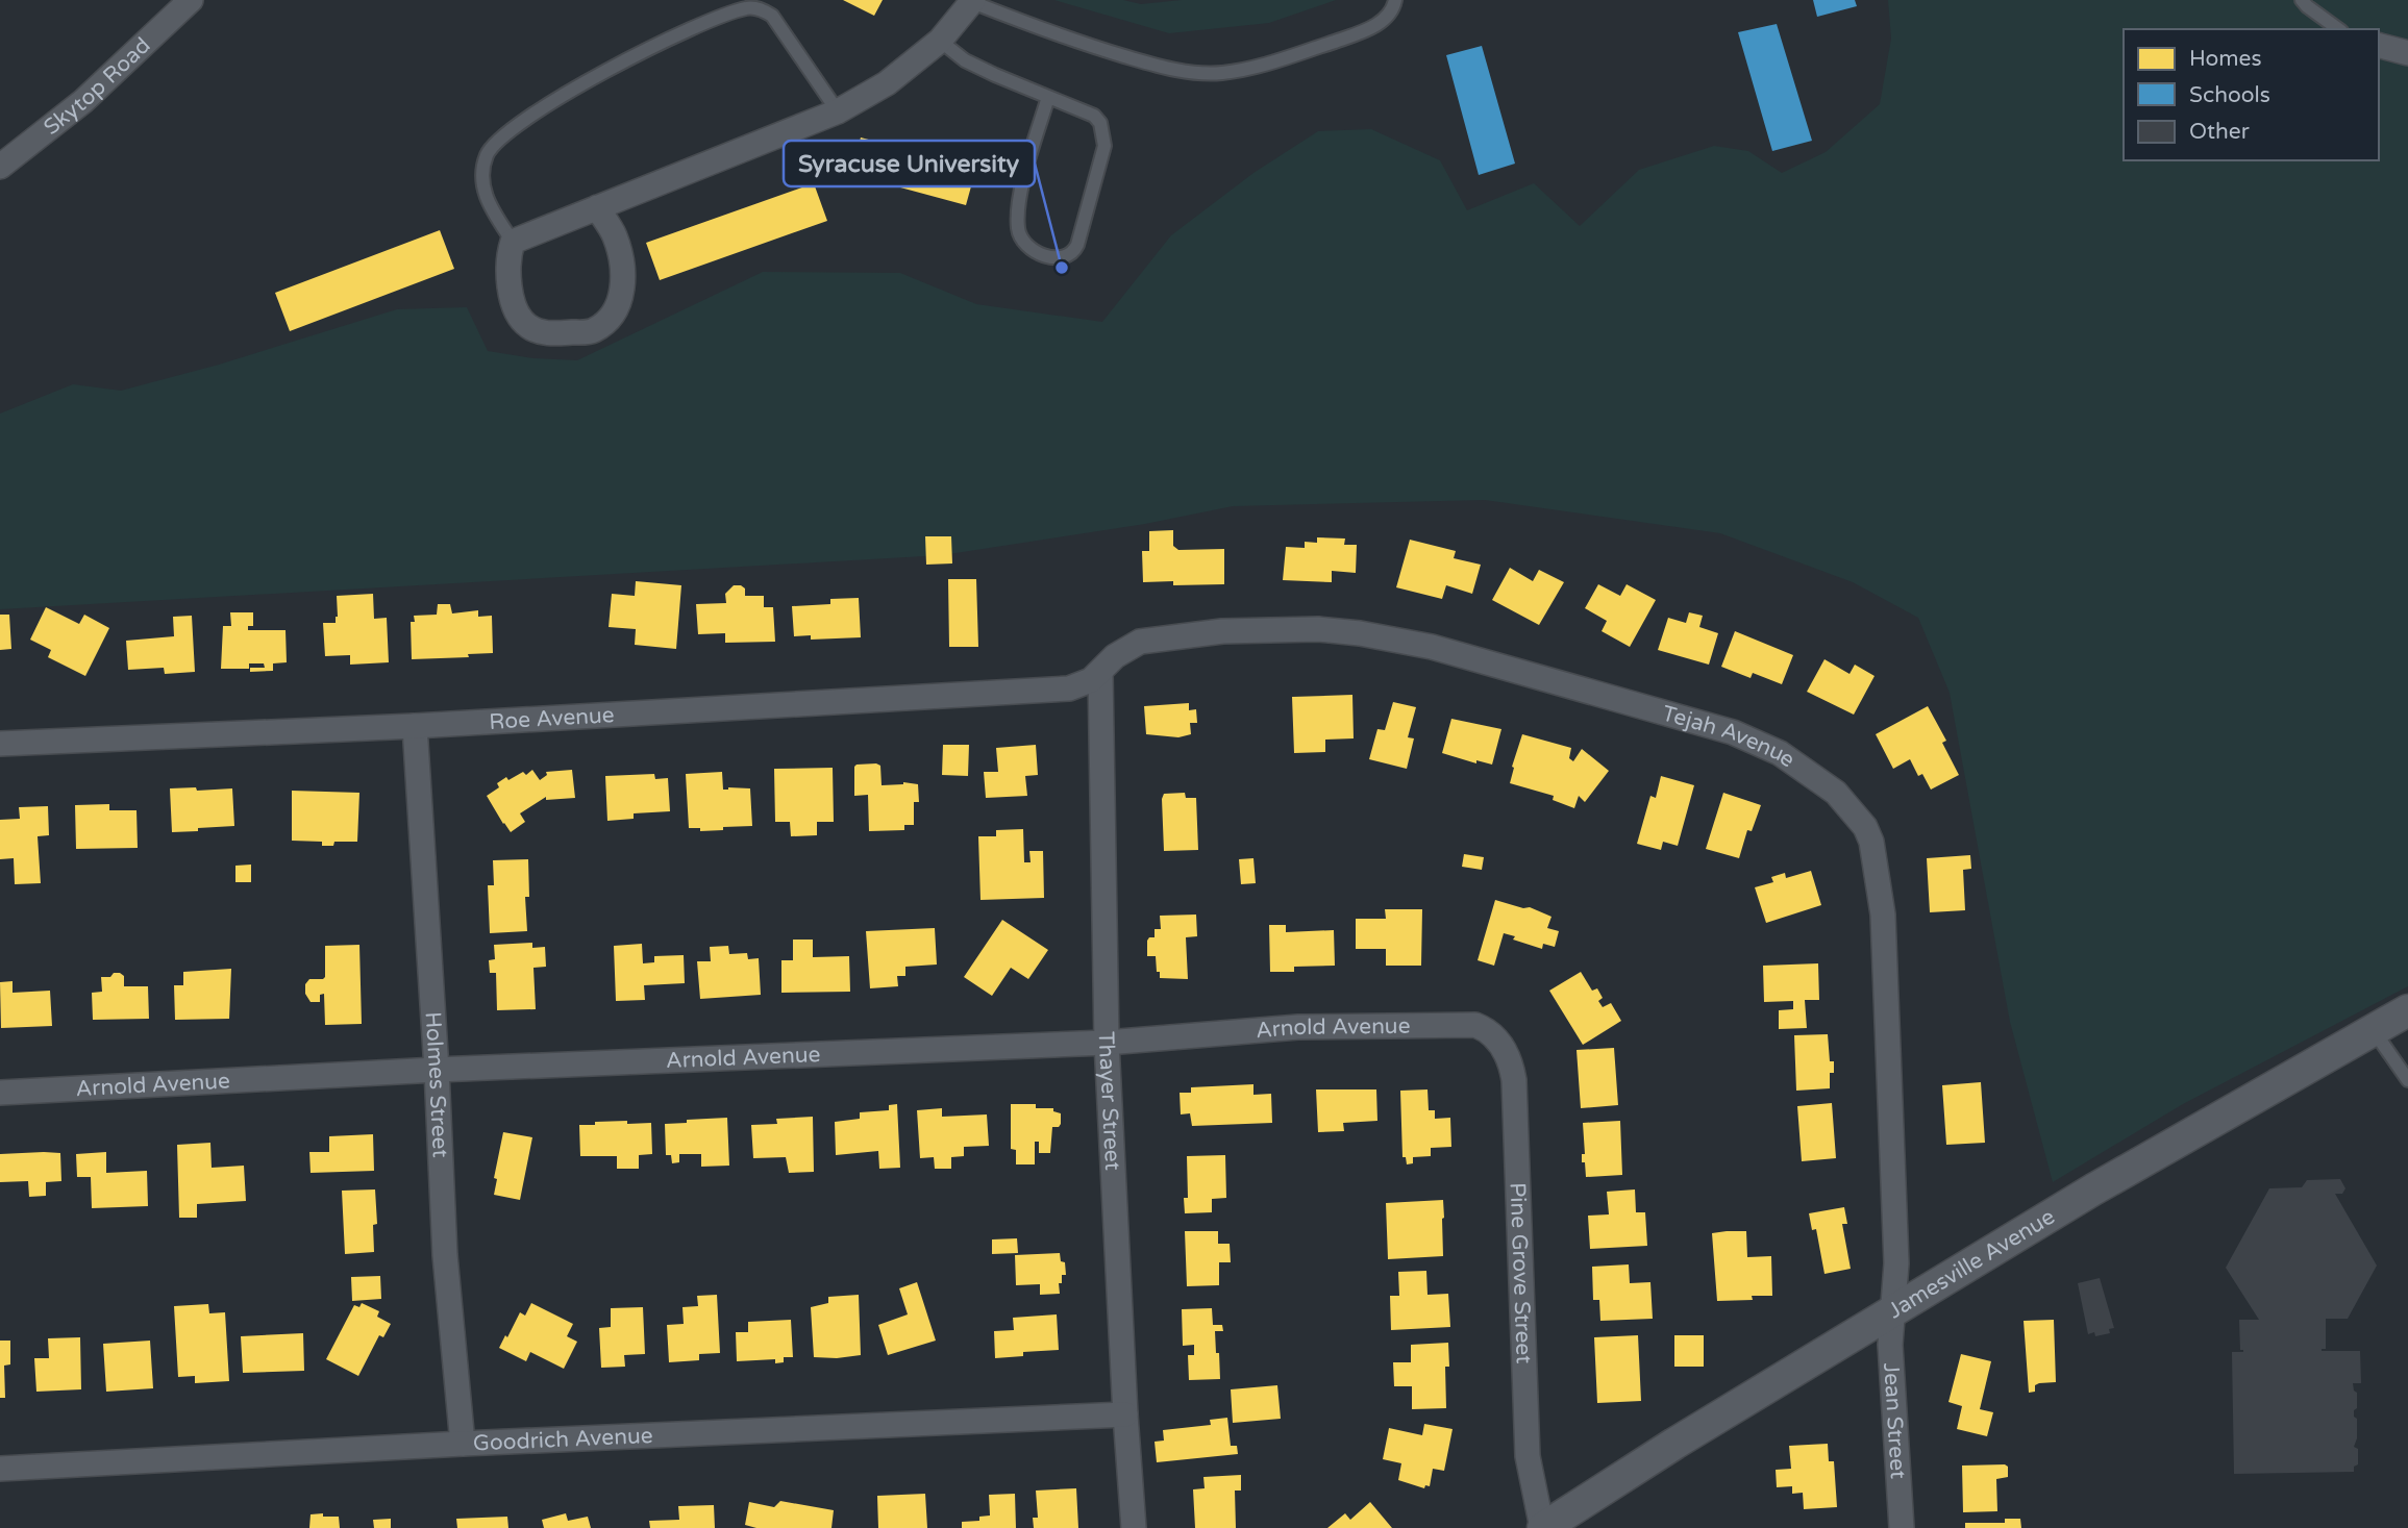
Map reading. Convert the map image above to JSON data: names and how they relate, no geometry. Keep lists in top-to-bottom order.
{
  "streets": {
    "street": [
      "Skytop Road",
      "Roe Avenue",
      "Tejah Avenue",
      "Arnold Avenue",
      "Holmes Street",
      "Thayer Street",
      "Jamesville Avenue",
      "Pine Grove Street",
      "Jean Street",
      "Goodrich Avenue"
    ]
  },
  "crossings": [
    ["Roe Avenue", "Tejah Avenue"],
    ["Roe Avenue", "Holmes Street"],
    ["Roe Avenue", "Thayer Street"],
    ["Tejah Avenue", "Thayer Street"],
    ["Tejah Avenue", "Jamesville Avenue"],
    ["Tejah Avenue", "Jean Street"],
    ["Arnold Avenue", "Holmes Street"],
    ["Arnold Avenue", "Thayer Street"],
    ["Arnold Avenue", "Pine Grove Street"],
    ["Holmes Street", "Goodrich Avenue"],
    ["Thayer Street", "Goodrich Avenue"],
    ["Jamesville Avenue", "Pine Grove Street"],
    ["Jamesville Avenue", "Jean Street"]
  ],
  "places": ["Syracuse University"],
  "legend": ["Homes", "Schools", "Other"]
}
